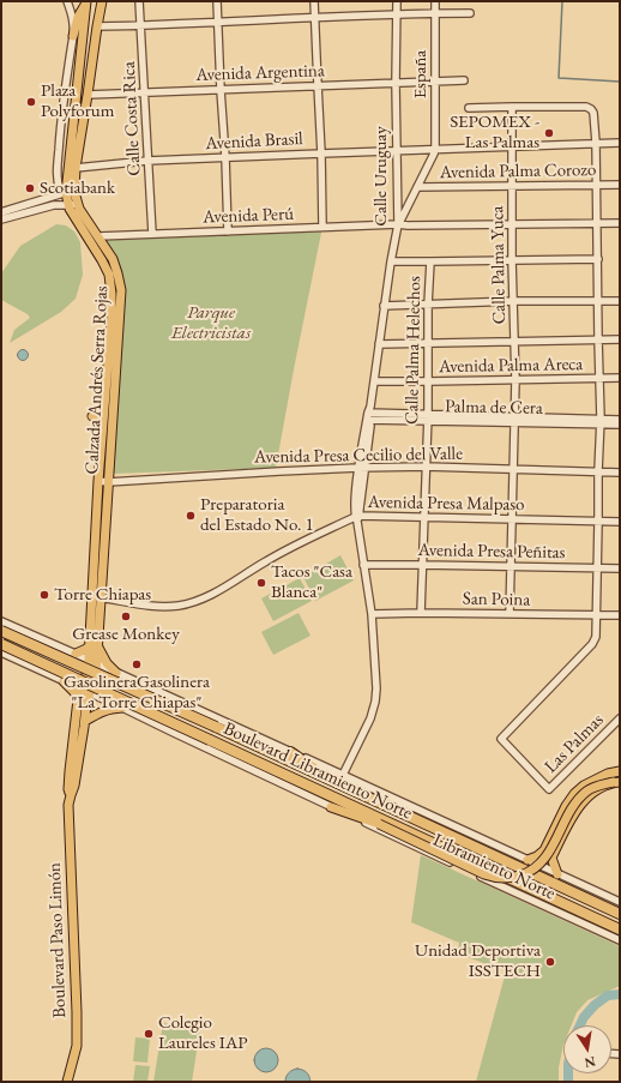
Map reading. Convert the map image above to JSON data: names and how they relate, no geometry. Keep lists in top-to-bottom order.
{
  "streets": {
    "highway": ["Boulevard Libramiento Norte"],
    "main road": ["Calzada Andrés Serra Rojas", "Boulevard Paso Limón"],
    "street": [
      "Avenida Argentina",
      "España",
      "Calle Costa Rica",
      "Avenida Brasil",
      "Avenida Palma Corozo",
      "Calle Uruguay",
      "Avenida Perú",
      "Calle Palma Yuca",
      "Calle Palma Helechos",
      "Avenida Palma Areca",
      "Palma de Cera",
      "Avenida Presa Cecilio del Valle",
      "Avenida Presa Malpaso",
      "Avenida Presa Peñitas",
      "San Poina",
      "Las Palmas",
      "Libramiento Norte"
    ]
  },
  "crossings": [
    ["Avenida Argentina", "España"],
    ["Avenida Argentina", "Calle Costa Rica"],
    ["Avenida Argentina", "Calle Uruguay"],
    ["Avenida Argentina", "Calzada Andrés Serra Rojas"],
    ["España", "Avenida Brasil"],
    ["Calle Costa Rica", "Avenida Brasil"],
    ["Calle Costa Rica", "Avenida Perú"],
    ["Avenida Brasil", "Calle Uruguay"],
    ["Avenida Brasil", "Calle Palma Yuca"],
    ["Avenida Brasil", "Calzada Andrés Serra Rojas"],
    ["Avenida Palma Corozo", "Calle Palma Yuca"],
    ["Calle Uruguay", "Avenida Perú"],
    ["Calle Uruguay", "Avenida Palma Areca"],
    ["Calle Uruguay", "Palma de Cera"],
    ["Calle Uruguay", "Avenida Presa Cecilio del Valle"],
    ["Calle Uruguay", "Avenida Presa Malpaso"],
    ["Calle Uruguay", "Avenida Presa Peñitas"],
    ["Calle Uruguay", "San Poina"],
    ["Calle Uruguay", "Libramiento Norte"],
    ["Avenida Perú", "Calle Palma Yuca"],
    ["Avenida Perú", "Calzada Andrés Serra Rojas"],
    ["Calle Palma Yuca", "Avenida Palma Areca"],
    ["Calle Palma Yuca", "Palma de Cera"],
    ["Calle Palma Yuca", "Avenida Presa Cecilio del Valle"],
    ["Calle Palma Yuca", "Avenida Presa Malpaso"],
    ["Calle Palma Yuca", "Avenida Presa Peñitas"],
    ["Calle Palma Yuca", "San Poina"],
    ["Calle Palma Helechos", "Avenida Palma Areca"],
    ["Calle Palma Helechos", "Palma de Cera"],
    ["Calle Palma Helechos", "Avenida Presa Cecilio del Valle"],
    ["Calle Palma Helechos", "Avenida Presa Malpaso"],
    ["Calle Palma Helechos", "Avenida Presa Peñitas"],
    ["Calle Palma Helechos", "San Poina"],
    ["Calzada Andrés Serra Rojas", "Avenida Presa Cecilio del Valle"],
    ["Calzada Andrés Serra Rojas", "Avenida Presa Malpaso"],
    ["Calzada Andrés Serra Rojas", "Libramiento Norte"],
    ["Calzada Andrés Serra Rojas", "Boulevard Paso Limón"],
    ["San Poina", "Las Palmas"],
    ["Libramiento Norte", "Boulevard Paso Limón"]
  ],
  "parks": ["Parque Electricistas"],
  "places": [
    "Plaza Polyforum",
    "SEPOMEX - Las Palmas",
    "Scotiabank",
    "Preparatoria del Estado No. 1",
    "Tacos \"Casa Blanca\"",
    "Torre Chiapas",
    "Grease Monkey",
    "GasolineraGasolinera \"La Torre Chiapas\"",
    "Unidad Deportiva ISSTECH",
    "Colegio Laureles IAP"
  ],
  "north": "bottom"
}
